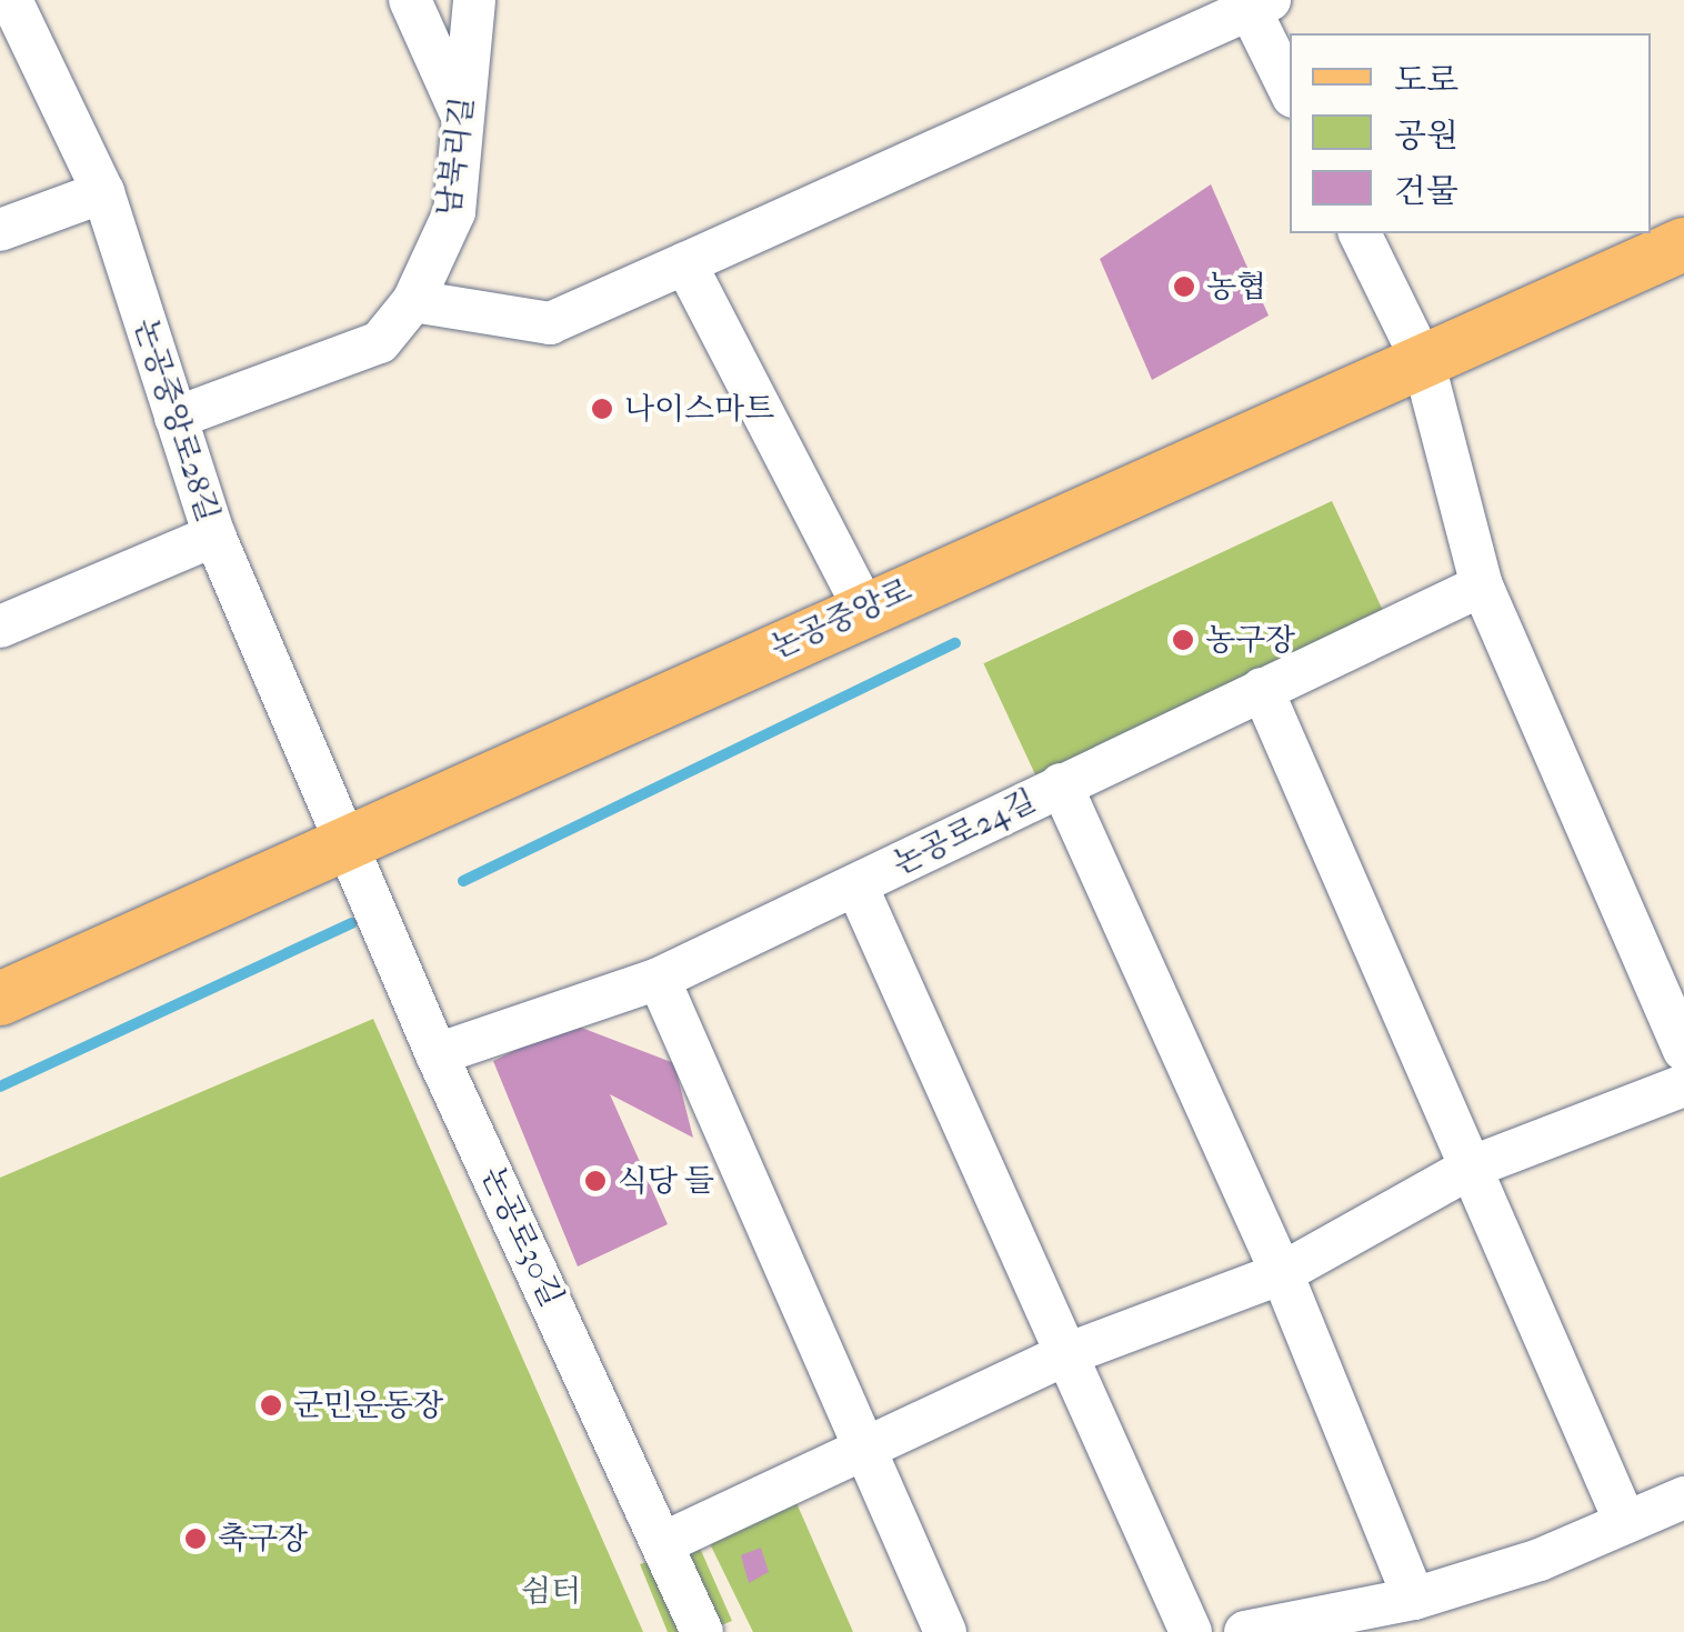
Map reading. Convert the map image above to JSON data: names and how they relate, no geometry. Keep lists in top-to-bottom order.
{
  "streets": {
    "main road": ["논공중앙로"],
    "street": [
      "남북리길",
      "논공중앙로28길",
      "논공로24길",
      "논공로30길"
    ]
  },
  "crossings": [
    ["남북리길", "논공중앙로28길"],
    ["논공중앙로28길", "논공중앙로"],
    ["논공중앙로28길", "논공로30길"],
    ["논공중앙로", "논공로30길"],
    ["논공로24길", "논공로30길"]
  ],
  "parks": ["쉼터"],
  "places": [
    "농협",
    "나이스마트",
    "농구장",
    "식당 들",
    "군민운동장",
    "축구장"
  ],
  "legend": ["도로", "공원", "건물"]
}
